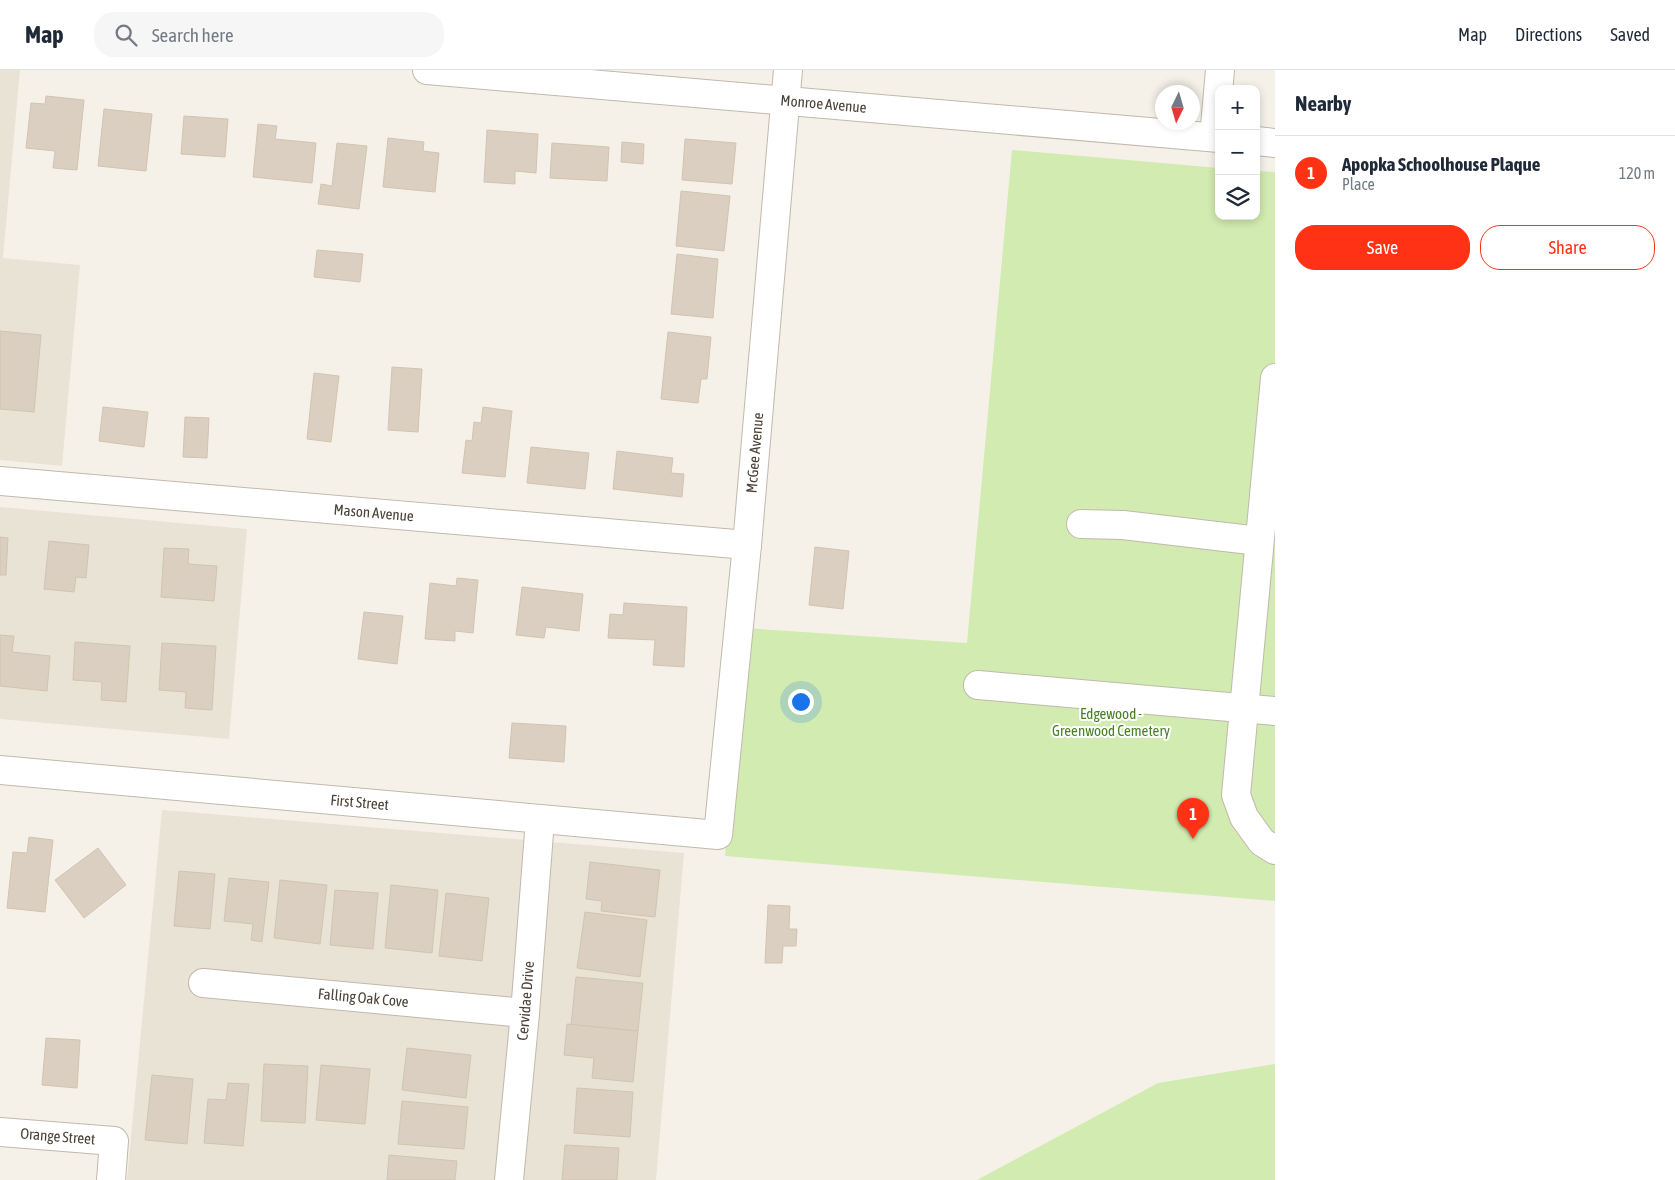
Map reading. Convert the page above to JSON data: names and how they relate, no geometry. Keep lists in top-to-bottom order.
{
  "streets": {
    "street": [
      "Monroe Avenue",
      "McGee Avenue",
      "Mason Avenue",
      "First Street",
      "Falling Oak Cove",
      "Cervidae Drive",
      "Orange Street"
    ]
  },
  "crossings": [
    ["Monroe Avenue", "McGee Avenue"],
    ["McGee Avenue", "Mason Avenue"],
    ["McGee Avenue", "First Street"],
    ["First Street", "Cervidae Drive"],
    ["Falling Oak Cove", "Cervidae Drive"]
  ],
  "parks": ["Edgewood - Greenwood Cemetery"],
  "north": "bottom",
  "page": {
    "header": "Map",
    "search": "Search here",
    "nav": ["Map", "Directions", "Saved"],
    "heading": "Nearby",
    "map_buttons": ["+", "−"],
    "list": [
      {
        "mark": "1",
        "name": "Apopka Schoolhouse Plaque",
        "note": "Place",
        "value": "120 m"
      }
    ],
    "buttons": ["Save", "Share"],
    "pins": "1"
  }
}
